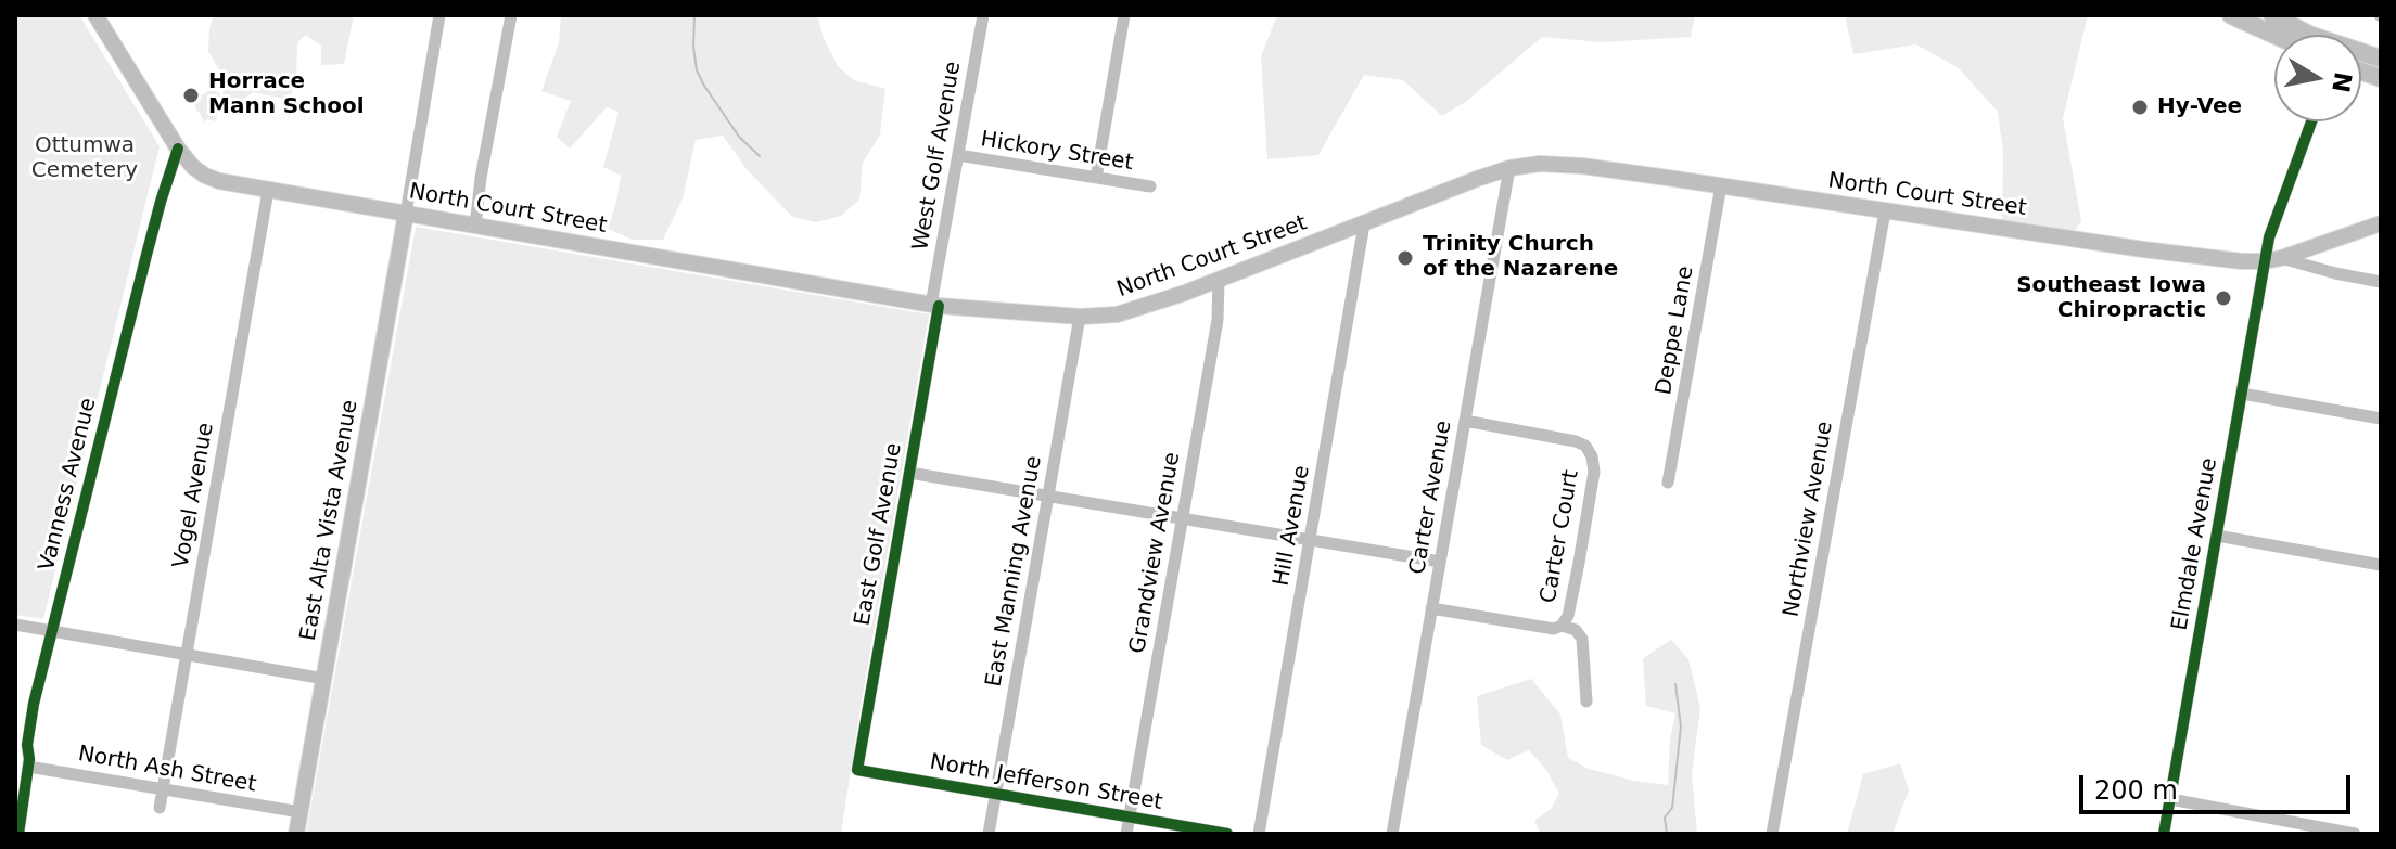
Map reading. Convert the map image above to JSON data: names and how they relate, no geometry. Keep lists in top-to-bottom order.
{
  "streets": {
    "main road": ["North Court Street", "East Alta Vista Avenue"],
    "street": [
      "Hickory Street",
      "West Golf Avenue",
      "Deppe Lane",
      "Vanness Avenue",
      "Vogel Avenue",
      "Carter Avenue",
      "Northview Avenue",
      "Hill Avenue",
      "East Golf Avenue",
      "Carter Court",
      "Elmdale Avenue",
      "Grandview Avenue",
      "East Manning Avenue",
      "North Ash Street",
      "North Jefferson Street"
    ]
  },
  "crossings": [
    ["Hickory Street", "West Golf Avenue"],
    ["West Golf Avenue", "North Court Street"],
    ["West Golf Avenue", "East Golf Avenue"],
    ["North Court Street", "Deppe Lane"],
    ["North Court Street", "Vanness Avenue"],
    ["North Court Street", "Vogel Avenue"],
    ["North Court Street", "Carter Avenue"],
    ["North Court Street", "Northview Avenue"],
    ["North Court Street", "East Alta Vista Avenue"],
    ["North Court Street", "Hill Avenue"],
    ["North Court Street", "East Golf Avenue"],
    ["North Court Street", "Elmdale Avenue"],
    ["North Court Street", "Grandview Avenue"],
    ["North Court Street", "East Manning Avenue"],
    ["Vanness Avenue", "North Ash Street"],
    ["Vogel Avenue", "North Ash Street"],
    ["Carter Avenue", "Carter Court"],
    ["East Alta Vista Avenue", "North Ash Street"],
    ["East Golf Avenue", "North Jefferson Street"],
    ["Grandview Avenue", "North Jefferson Street"],
    ["East Manning Avenue", "North Jefferson Street"]
  ],
  "parks": ["Ottumwa Cemetery"],
  "places": [
    "Horrace Mann School",
    "Hy-Vee",
    "Trinity Church of the Nazarene",
    "Southeast Iowa Chiropractic"
  ],
  "scale_bar": "200 m",
  "north": "right"
}
